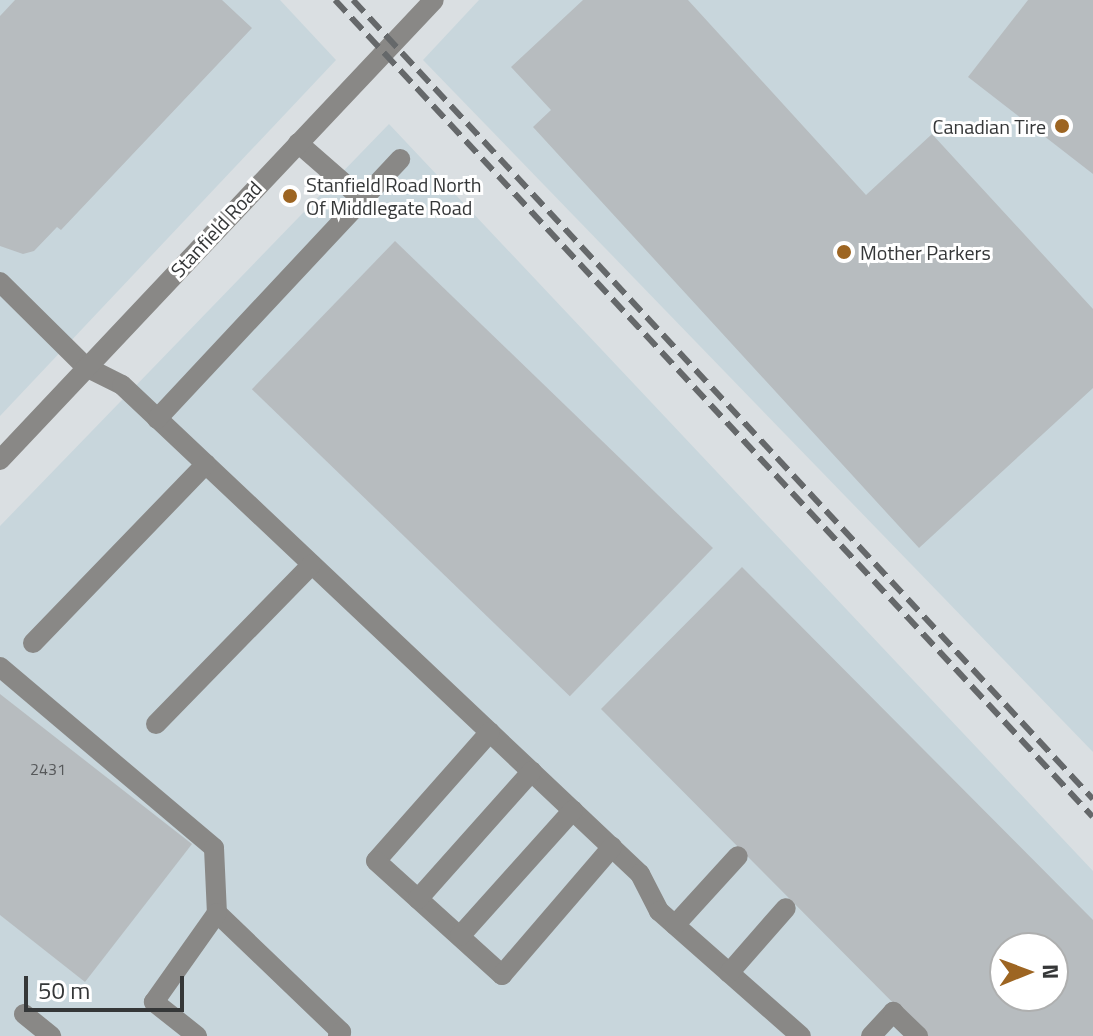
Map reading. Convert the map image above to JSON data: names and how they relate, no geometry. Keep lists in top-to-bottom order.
{
  "streets": {
    "street": ["Stanfield Road"]
  },
  "places": ["Canadian Tire", "Stanfield Road North Of Middlegate Road", "Mother Parkers"],
  "house_numbers": ["2431"],
  "scale_bar": "50 m",
  "north": "right"
}
